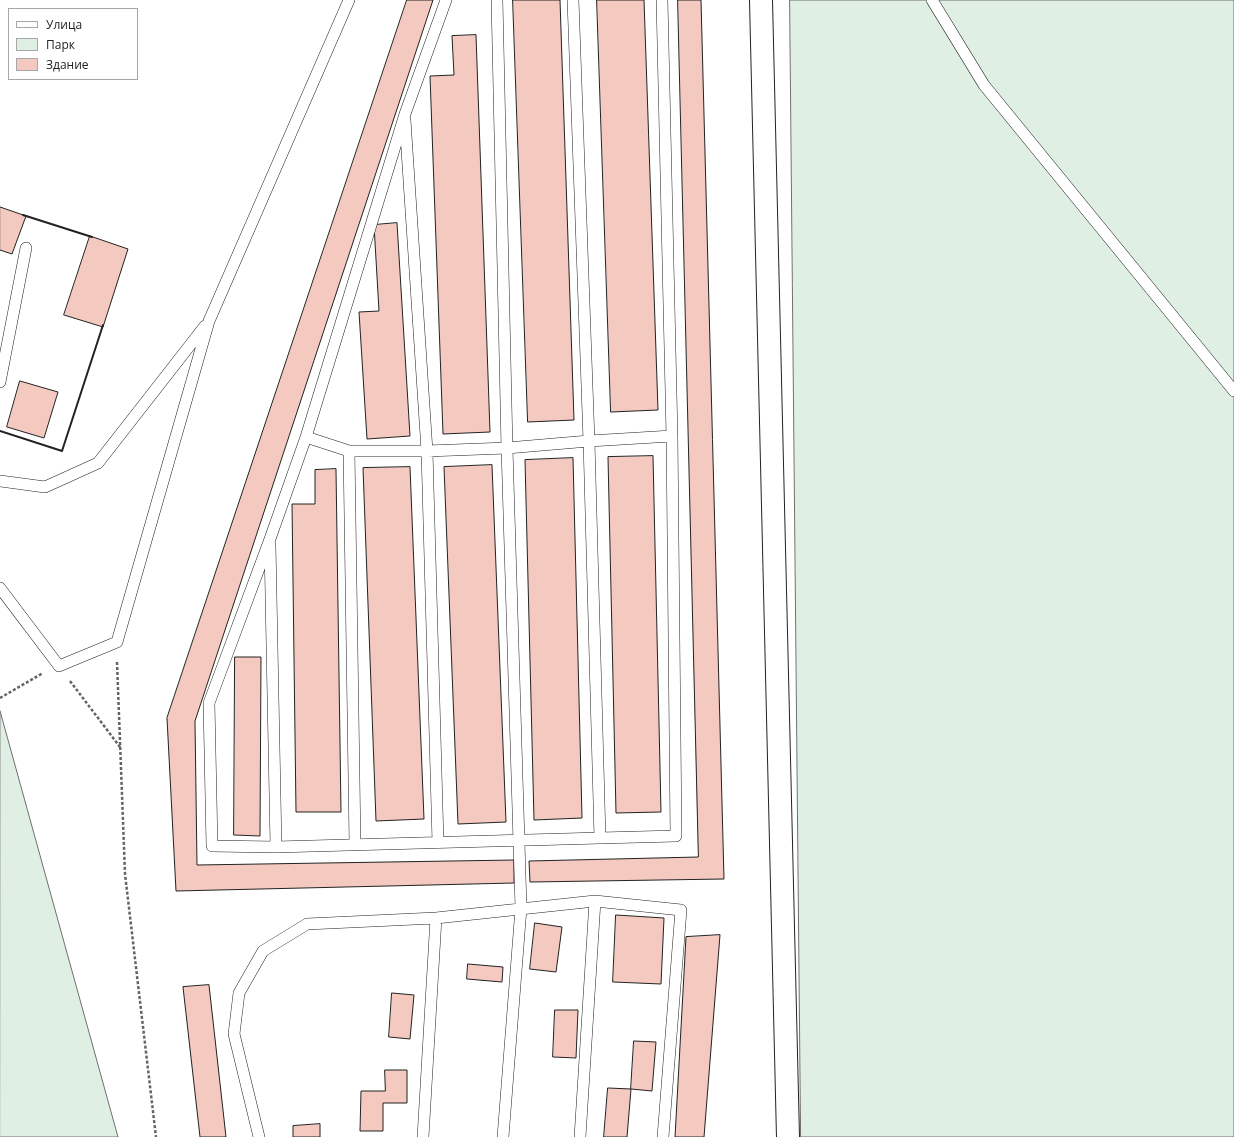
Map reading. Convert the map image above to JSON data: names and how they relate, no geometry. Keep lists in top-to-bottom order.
{
  "legend": ["Улица", "Парк", "Здание"]
}
